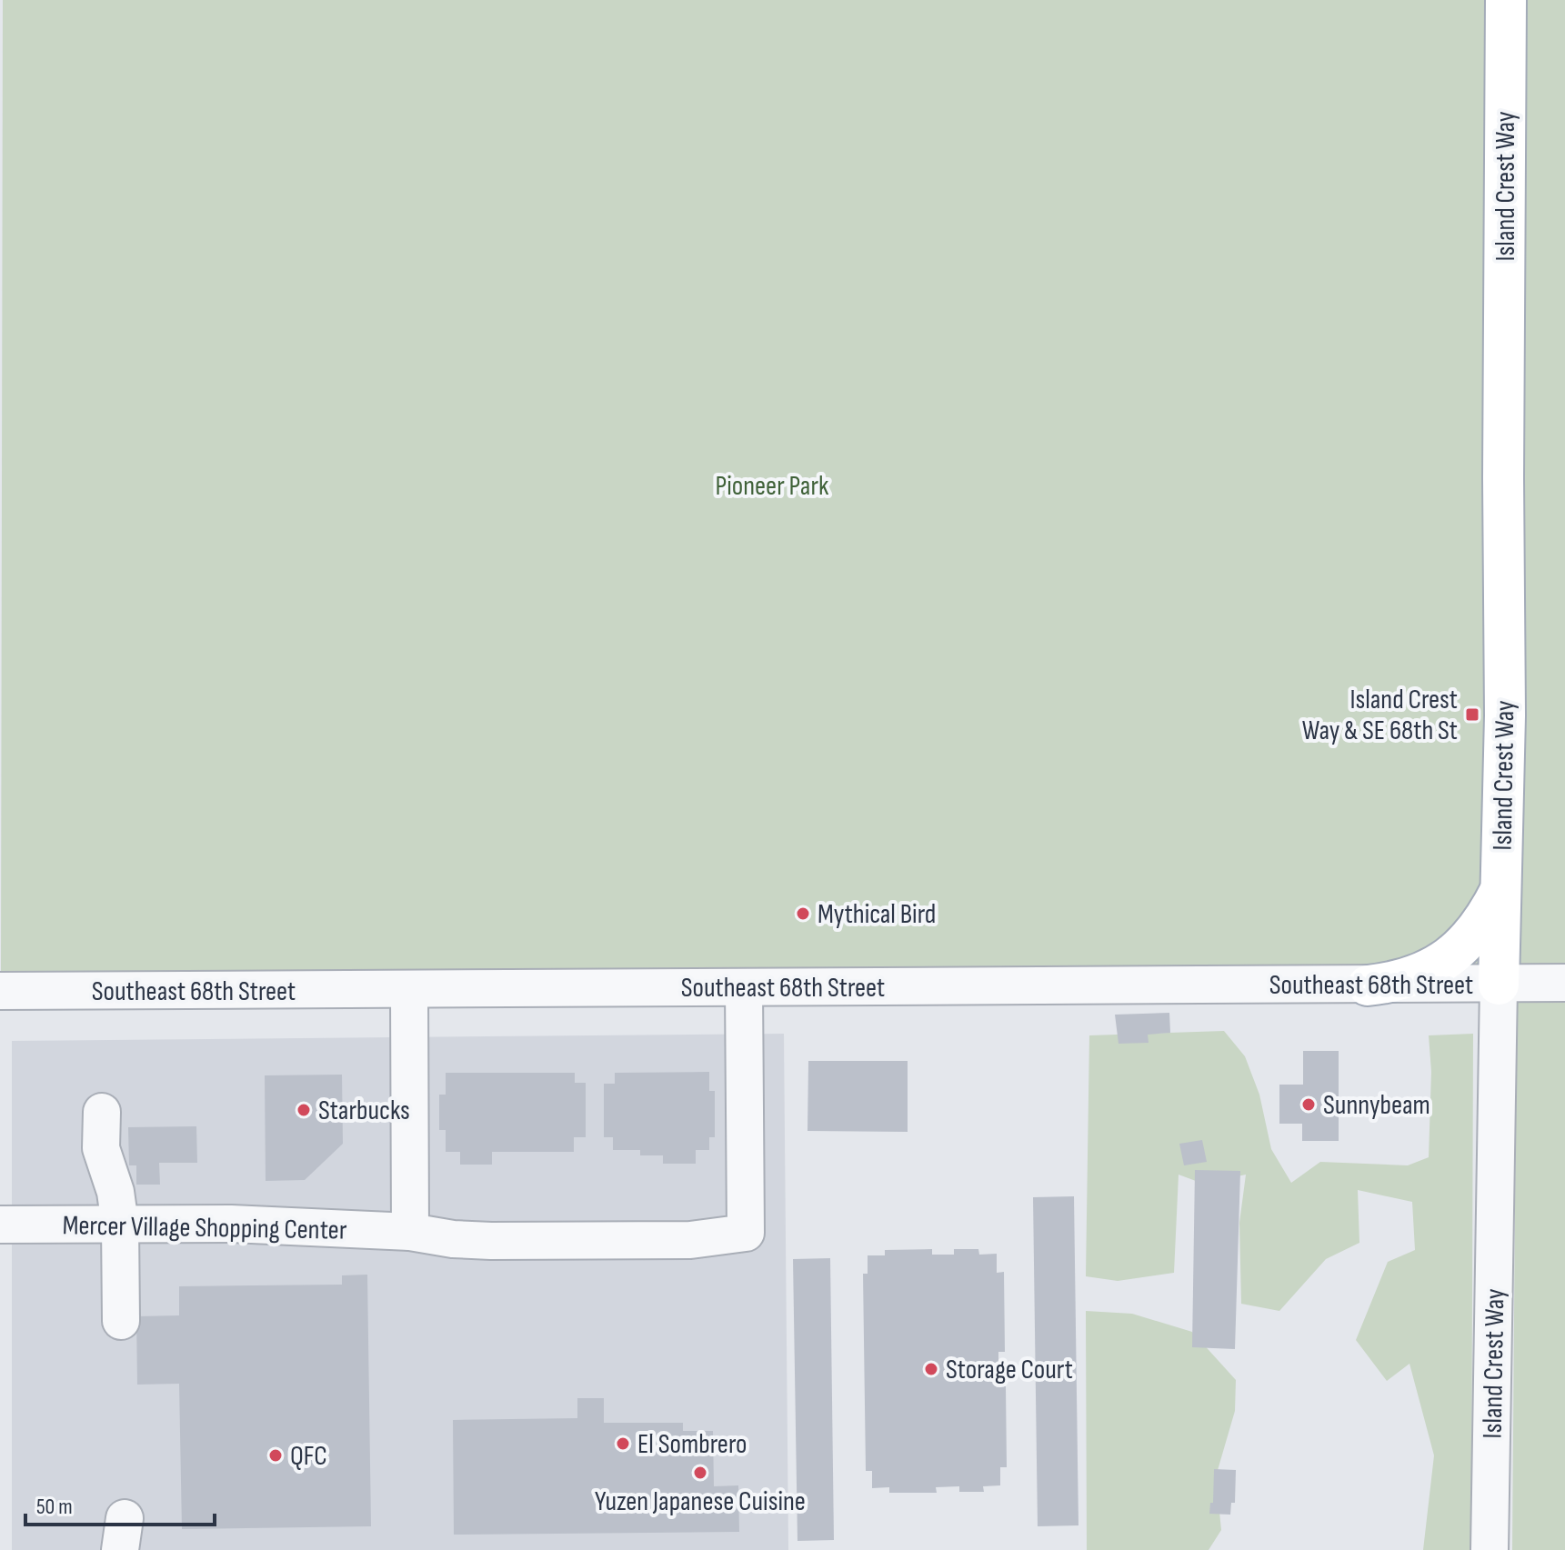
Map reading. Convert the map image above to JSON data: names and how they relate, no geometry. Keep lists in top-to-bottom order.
{
  "streets": {
    "main road": ["Island Crest Way"],
    "street": ["Southeast 68th Street", "Mercer Village Shopping Center"]
  },
  "crossings": [
    ["Island Crest Way", "Southeast 68th Street"],
    ["Southeast 68th Street", "Mercer Village Shopping Center"]
  ],
  "parks": ["Pioneer Park"],
  "places": {
    "transit": ["Island Crest Way & SE 68th St"],
    "other": [
      "Mythical Bird",
      "Sunnybeam",
      "Starbucks",
      "Storage Court",
      "El Sombrero",
      "QFC",
      "Yuzen Japanese Cuisine"
    ]
  },
  "scale_bar": "50 m"
}
